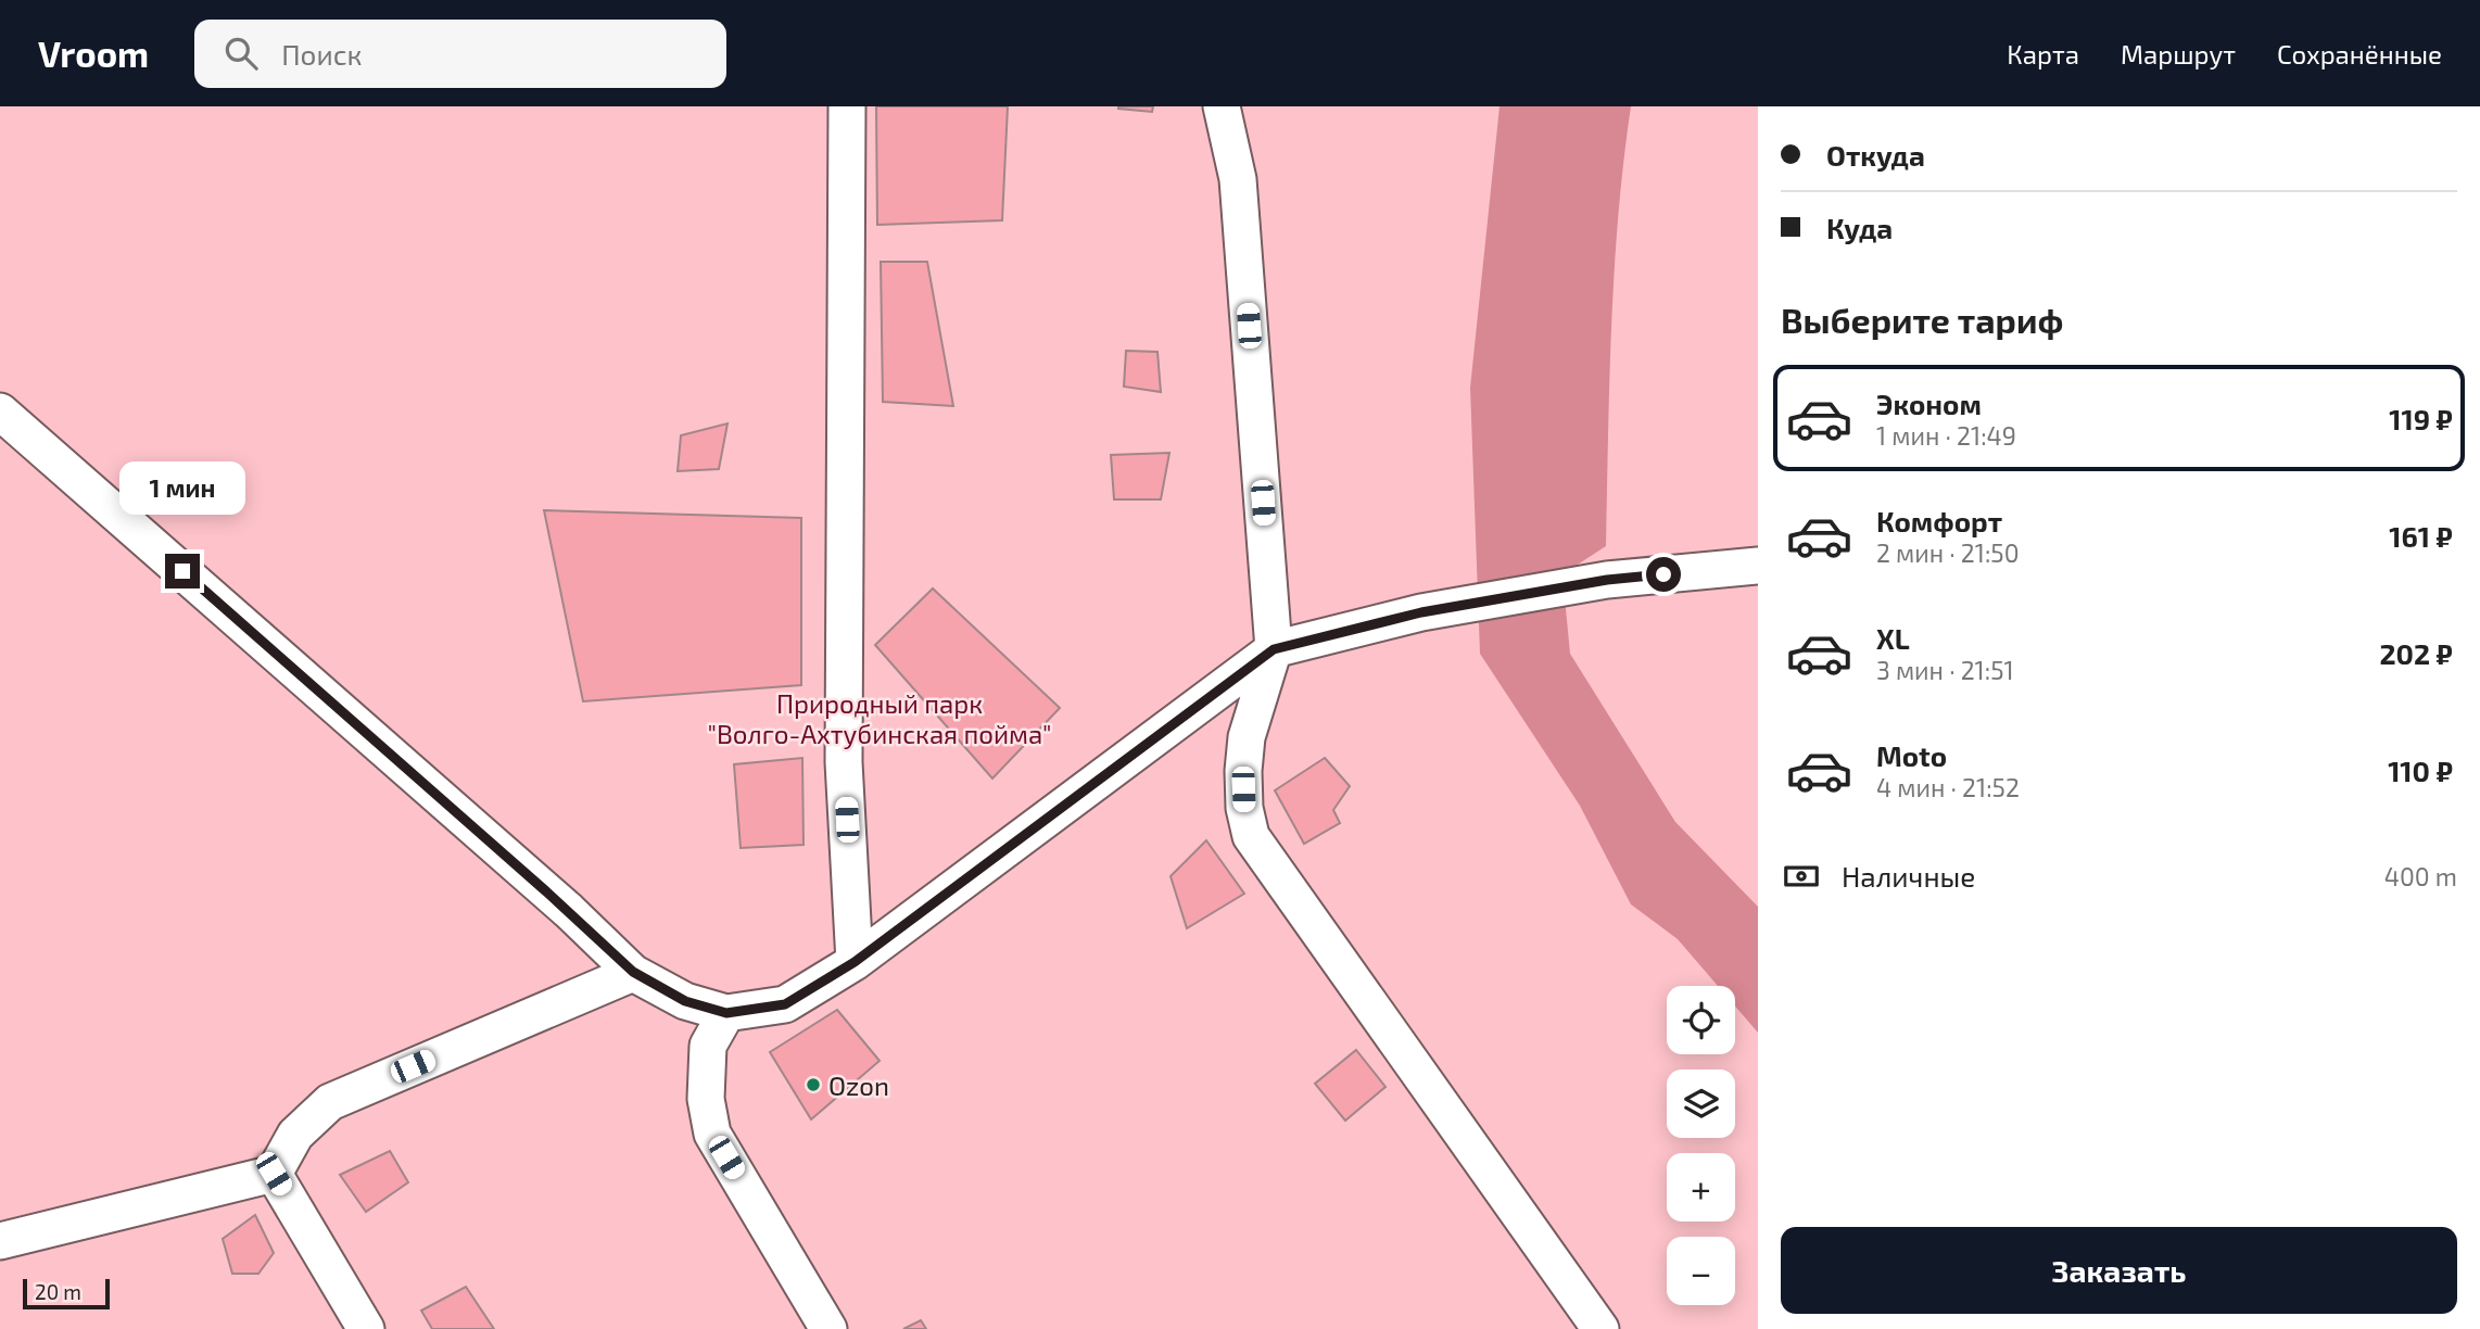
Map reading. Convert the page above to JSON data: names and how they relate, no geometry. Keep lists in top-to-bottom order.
{
  "parks": ["Природный парк \"Волго-Ахтубинская пойма\""],
  "places": ["Ozon"],
  "scale_bar": "20 m",
  "page": {
    "header": "Vroom",
    "search": "Поиск",
    "nav": ["Карта", "Маршрут", "Сохранённые"],
    "banner": ["Откуда", "Куда"],
    "heading": "Выберите тариф",
    "list": [
      {
        "name": "Эконом",
        "note": "1 мин · 21:49",
        "value": "119 ₽"
      },
      {
        "name": "Комфорт",
        "note": "2 мин · 21:50",
        "value": "161 ₽"
      },
      {
        "name": "XL",
        "note": "3 мин · 21:51",
        "value": "202 ₽"
      },
      {
        "name": "Moto",
        "note": "4 мин · 21:52",
        "value": "110 ₽"
      }
    ],
    "bubble": "1 мин",
    "pay": ["Наличные", "400 m"],
    "map_buttons": ["+", "−"],
    "buttons": "Заказать",
    "scale": "20 m"
  }
}
